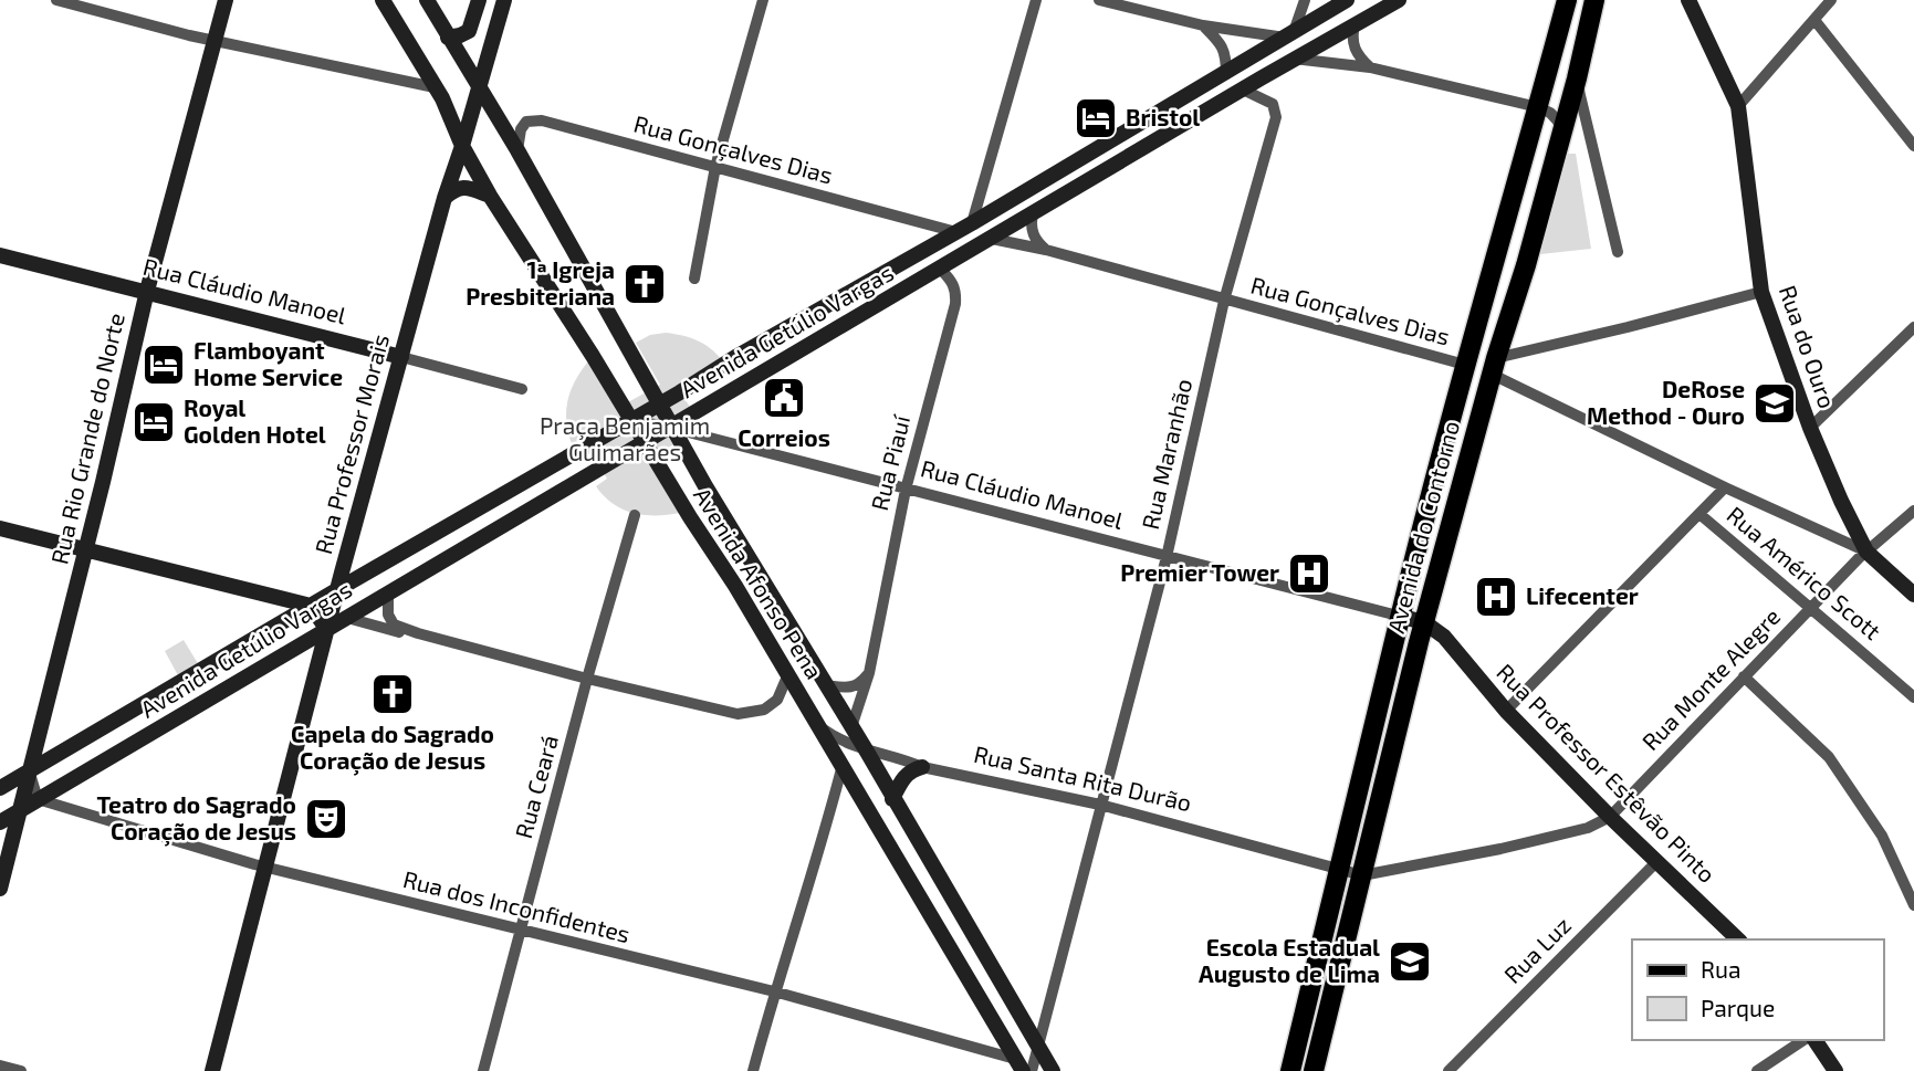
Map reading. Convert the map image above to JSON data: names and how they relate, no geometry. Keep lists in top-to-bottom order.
{
  "streets": {
    "main road": [
      "Rua Cláudio Manoel",
      "Avenida Getúlio Vargas",
      "Rua do Ouro",
      "Rua Rio Grande do Norte",
      "Rua Professor Morais",
      "Avenida do Contorno",
      "Avenida Afonso Pena",
      "Rua Professor Estêvão Pinto"
    ],
    "street": [
      "Rua Gonçalves Dias",
      "Rua Maranhão",
      "Rua Piauí",
      "Rua Américo Scott",
      "Rua Monte Alegre",
      "Rua Santa Rita Durão",
      "Rua Ceará",
      "Rua dos Inconfidentes",
      "Rua Luz"
    ]
  },
  "crossings": [
    ["Rua Gonçalves Dias", "Avenida Getúlio Vargas"],
    ["Rua Gonçalves Dias", "Rua Maranhão"],
    ["Rua Gonçalves Dias", "Avenida do Contorno"],
    ["Rua Gonçalves Dias", "Avenida Afonso Pena"],
    ["Rua Cláudio Manoel", "Avenida Getúlio Vargas"],
    ["Rua Cláudio Manoel", "Rua Rio Grande do Norte"],
    ["Rua Cláudio Manoel", "Rua Professor Morais"],
    ["Rua Cláudio Manoel", "Rua Maranhão"],
    ["Rua Cláudio Manoel", "Rua Piauí"],
    ["Rua Cláudio Manoel", "Avenida do Contorno"],
    ["Rua Cláudio Manoel", "Avenida Afonso Pena"],
    ["Rua Cláudio Manoel", "Rua Professor Estêvão Pinto"],
    ["Avenida Getúlio Vargas", "Rua Rio Grande do Norte"],
    ["Avenida Getúlio Vargas", "Rua Professor Morais"],
    ["Avenida Getúlio Vargas", "Rua Maranhão"],
    ["Avenida Getúlio Vargas", "Rua Piauí"],
    ["Avenida Getúlio Vargas", "Avenida Afonso Pena"],
    ["Avenida Getúlio Vargas", "Rua dos Inconfidentes"],
    ["Rua do Ouro", "Rua Monte Alegre"],
    ["Rua Professor Morais", "Avenida Afonso Pena"],
    ["Rua Professor Morais", "Rua dos Inconfidentes"],
    ["Rua Maranhão", "Avenida Afonso Pena"],
    ["Rua Maranhão", "Rua Santa Rita Durão"],
    ["Rua Piauí", "Avenida Afonso Pena"],
    ["Avenida do Contorno", "Rua Monte Alegre"],
    ["Avenida do Contorno", "Rua Professor Estêvão Pinto"],
    ["Avenida do Contorno", "Rua Santa Rita Durão"],
    ["Rua Américo Scott", "Rua Monte Alegre"],
    ["Avenida Afonso Pena", "Rua Santa Rita Durão"],
    ["Avenida Afonso Pena", "Rua dos Inconfidentes"],
    ["Rua Monte Alegre", "Rua Professor Estêvão Pinto"],
    ["Rua Professor Estêvão Pinto", "Rua Luz"],
    ["Rua Ceará", "Rua dos Inconfidentes"]
  ],
  "parks": ["Praça Benjamim Guimarães"],
  "places": {
    "hotel": ["Bristol", "Flamboyant Home Service", "Royal Golden Hotel"],
    "church": ["1ª Igreja Presbiteriana", "Capela do Sagrado Coração de Jesus"],
    "public building": ["Correios"],
    "school or university": ["DeRose Method - Ouro", "Escola Estadual Augusto de Lima"],
    "hospital": ["Premier Tower", "Lifecenter"],
    "theatre": ["Teatro do Sagrado Coração de Jesus"]
  },
  "legend": ["Rua", "Parque"]
}
